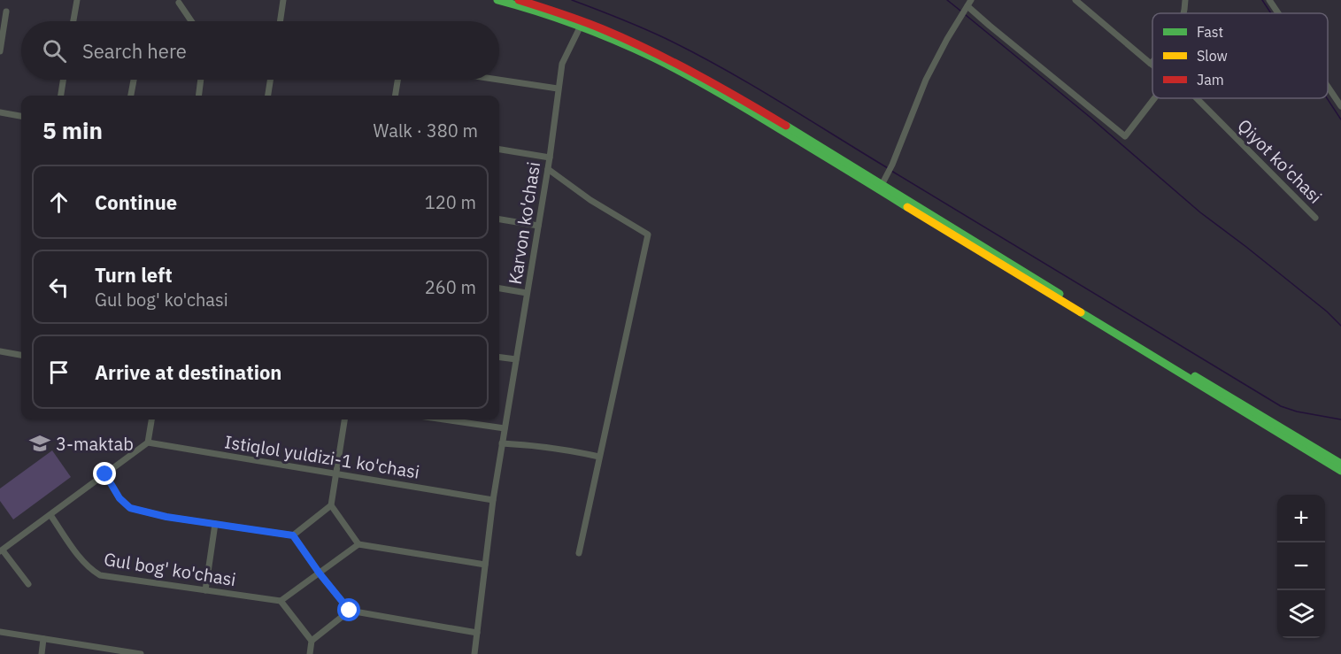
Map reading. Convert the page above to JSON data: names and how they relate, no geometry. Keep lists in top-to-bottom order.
{
  "streets": {
    "street": [
      "Qiyot ko'chasi",
      "Karvon ko'chasi",
      "Istiqlol yuldizi-1 ko'chasi",
      "Gul bog' ko'chasi"
    ]
  },
  "crossings": [
    ["Karvon ko'chasi", "Istiqlol yuldizi-1 ko'chasi"]
  ],
  "places": {
    "school or university": ["3-maktab"]
  },
  "legend": ["Fast", "Slow", "Jam"],
  "page": {
    "search": "Search here",
    "heading": ["5 min", "Walk · 380 m"],
    "list": [
      ["Continue", "120 m"],
      ["Turn left", "Gul bog' ko'chasi", "260 m"],
      "Arrive at destination"
    ],
    "map_buttons": ["+", "−"]
  }
}
